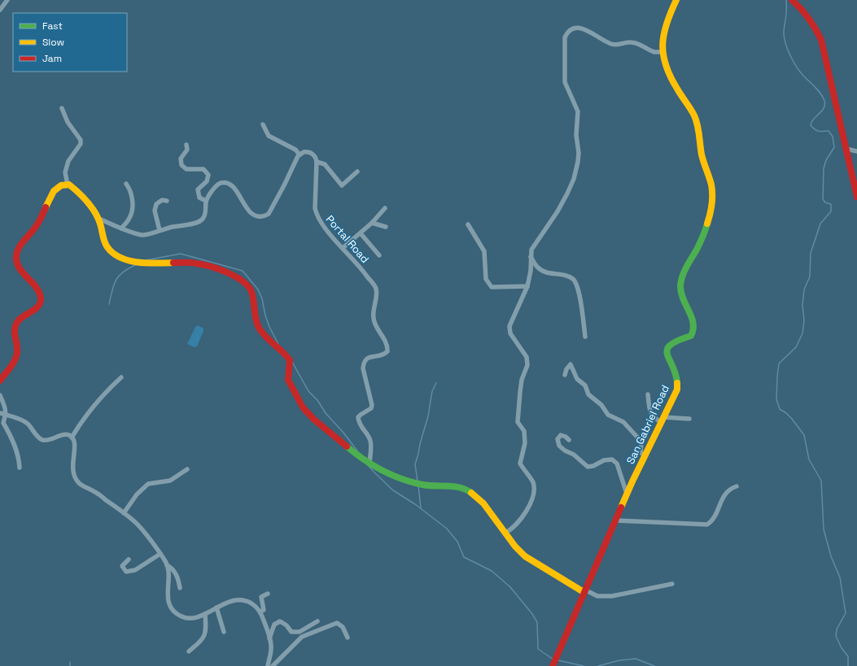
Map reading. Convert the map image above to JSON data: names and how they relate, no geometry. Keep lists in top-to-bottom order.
{
  "streets": {
    "street": ["Portal Road", "San Gabriel Road"]
  },
  "legend": ["Fast", "Slow", "Jam"]
}
